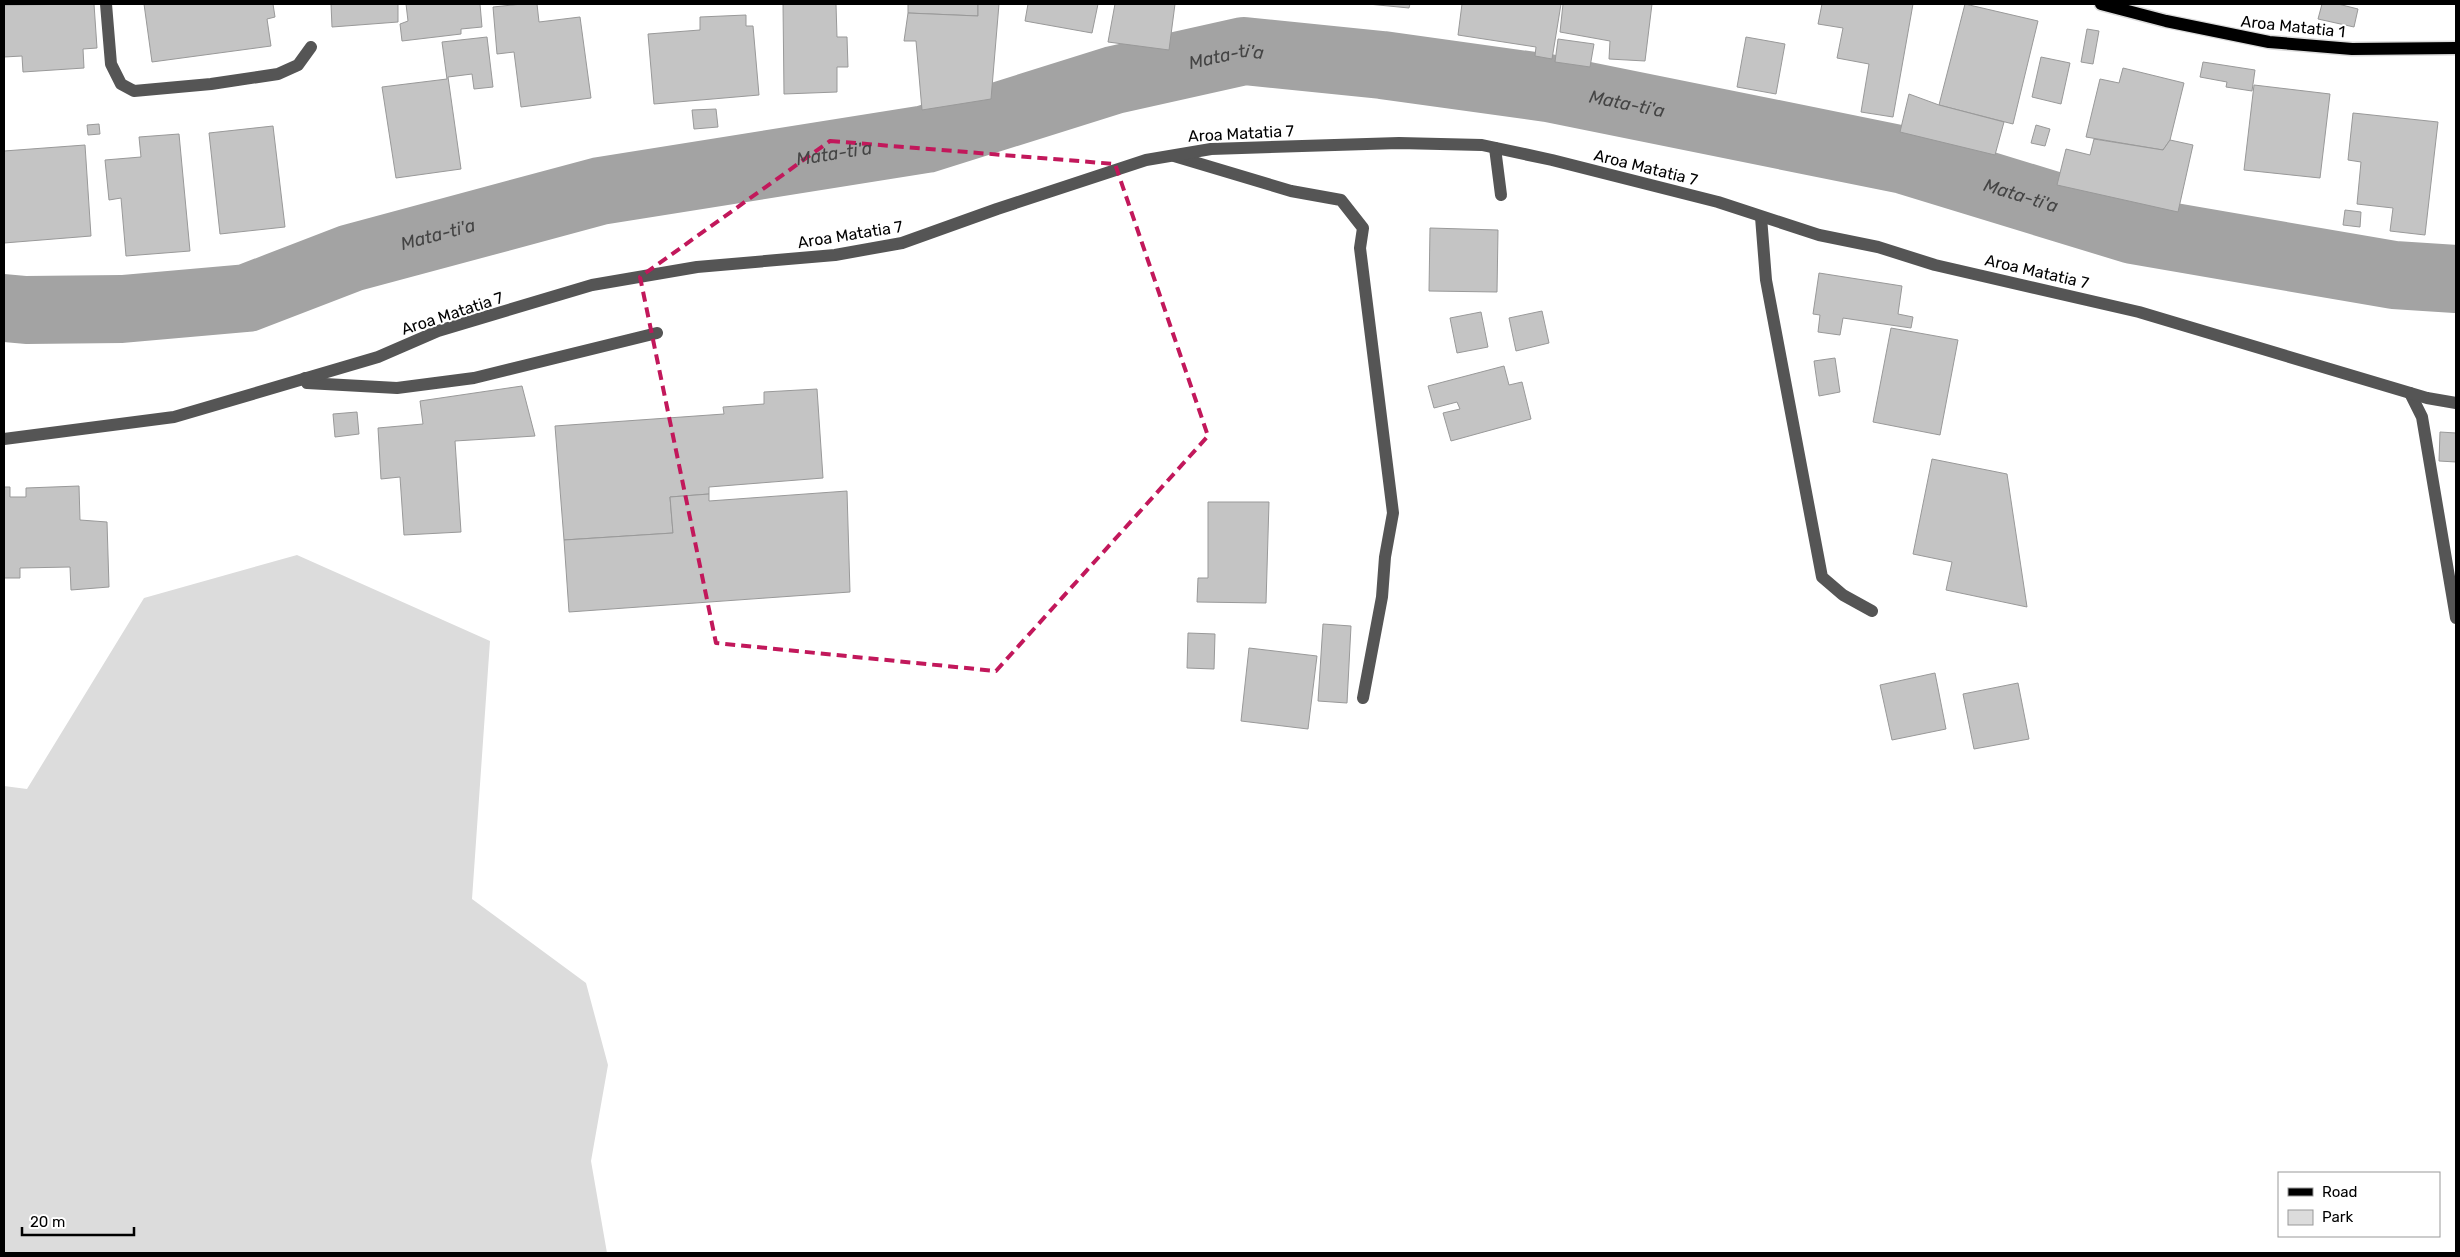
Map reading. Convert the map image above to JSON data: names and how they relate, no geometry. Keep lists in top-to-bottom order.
{
  "streets": {
    "main road": ["Aroa Matatia 1"],
    "street": ["Aroa Matatia 7"]
  },
  "water": ["Mata-ti'a"],
  "legend": ["Road", "Park"],
  "scale_bar": "20 m"
}
